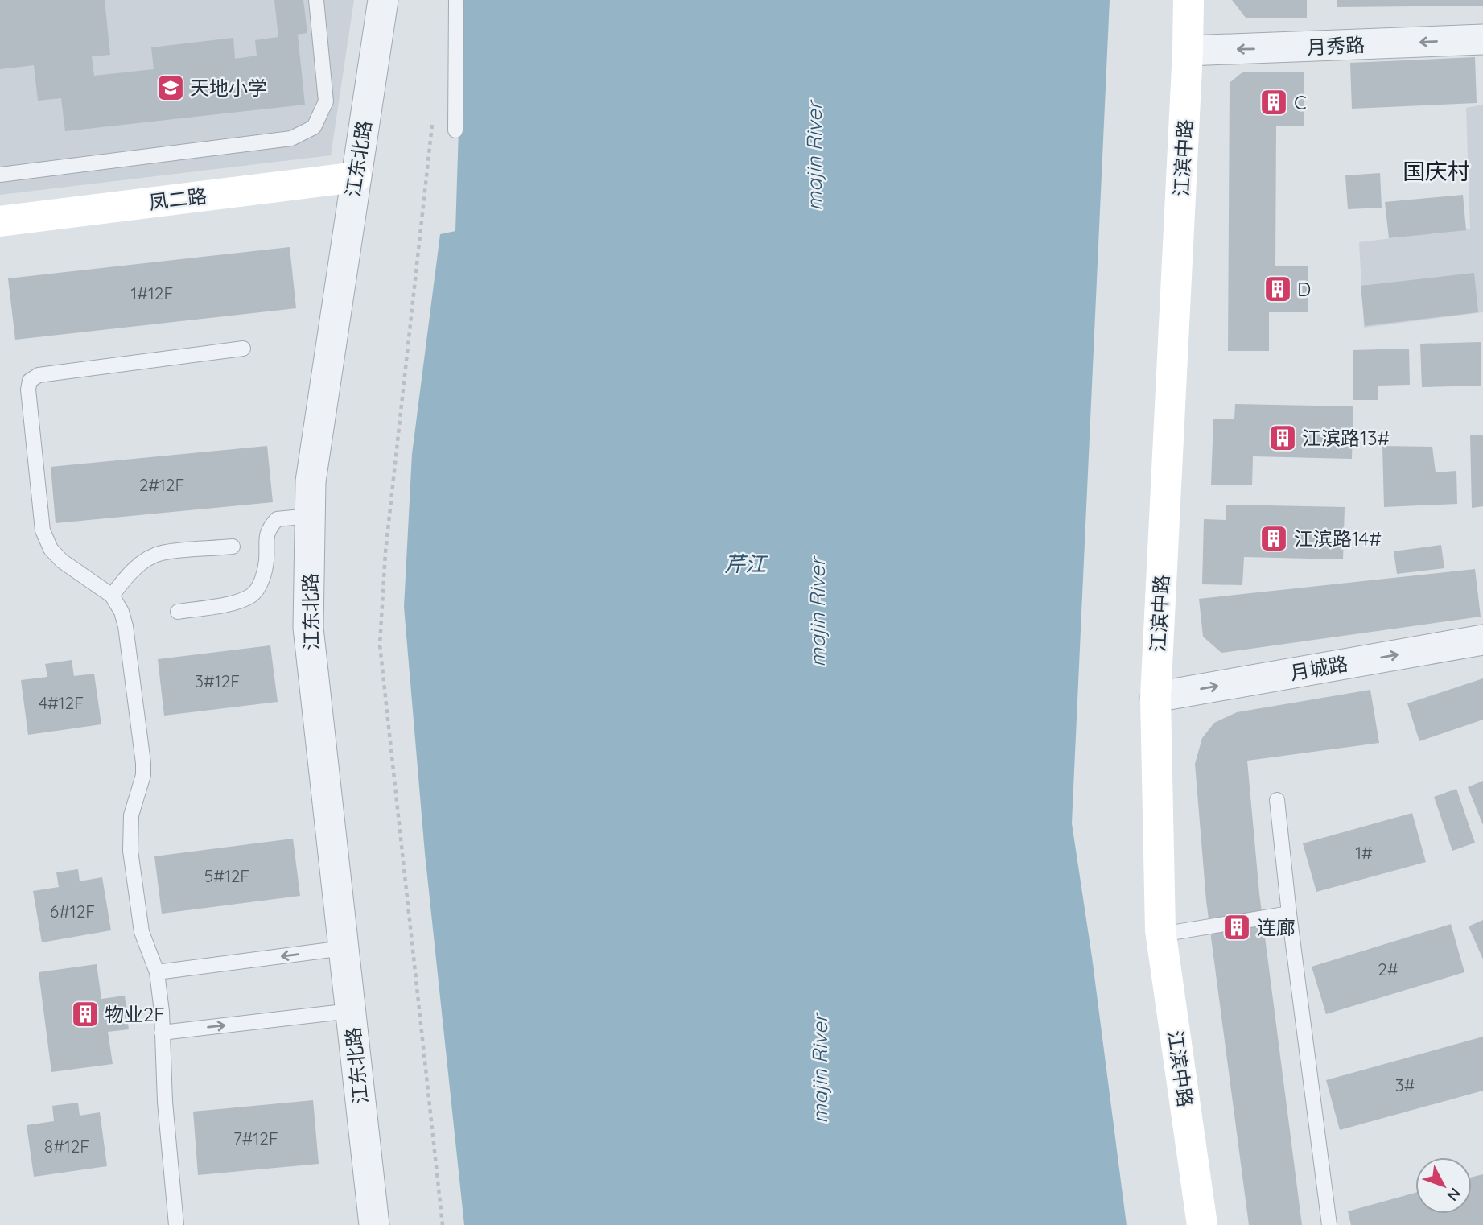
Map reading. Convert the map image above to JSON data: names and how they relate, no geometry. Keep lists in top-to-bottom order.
{
  "streets": {
    "main road": ["江滨中路", "凤二路"],
    "street": ["月秀路", "江东北路", "月城路"]
  },
  "crossings": [
    ["月秀路", "江滨中路"],
    ["江滨中路", "月城路"],
    ["江东北路", "凤二路"]
  ],
  "one_way": ["月秀路", "月城路"],
  "districts": ["国庆村"],
  "water": ["majin River", "芹江"],
  "places": {
    "school or university": ["天地小学"],
    "building": [
      "C",
      "D",
      "江滨路13#",
      "江滨路14#",
      "连廊",
      "物业2F"
    ]
  },
  "house_numbers": [
    "1#12F",
    "2#12F",
    "3#12F",
    "4#12F",
    "1#",
    "5#12F",
    "6#12F",
    "2#",
    "3#",
    "7#12F",
    "8#12F"
  ],
  "north": "bottom right"
}
